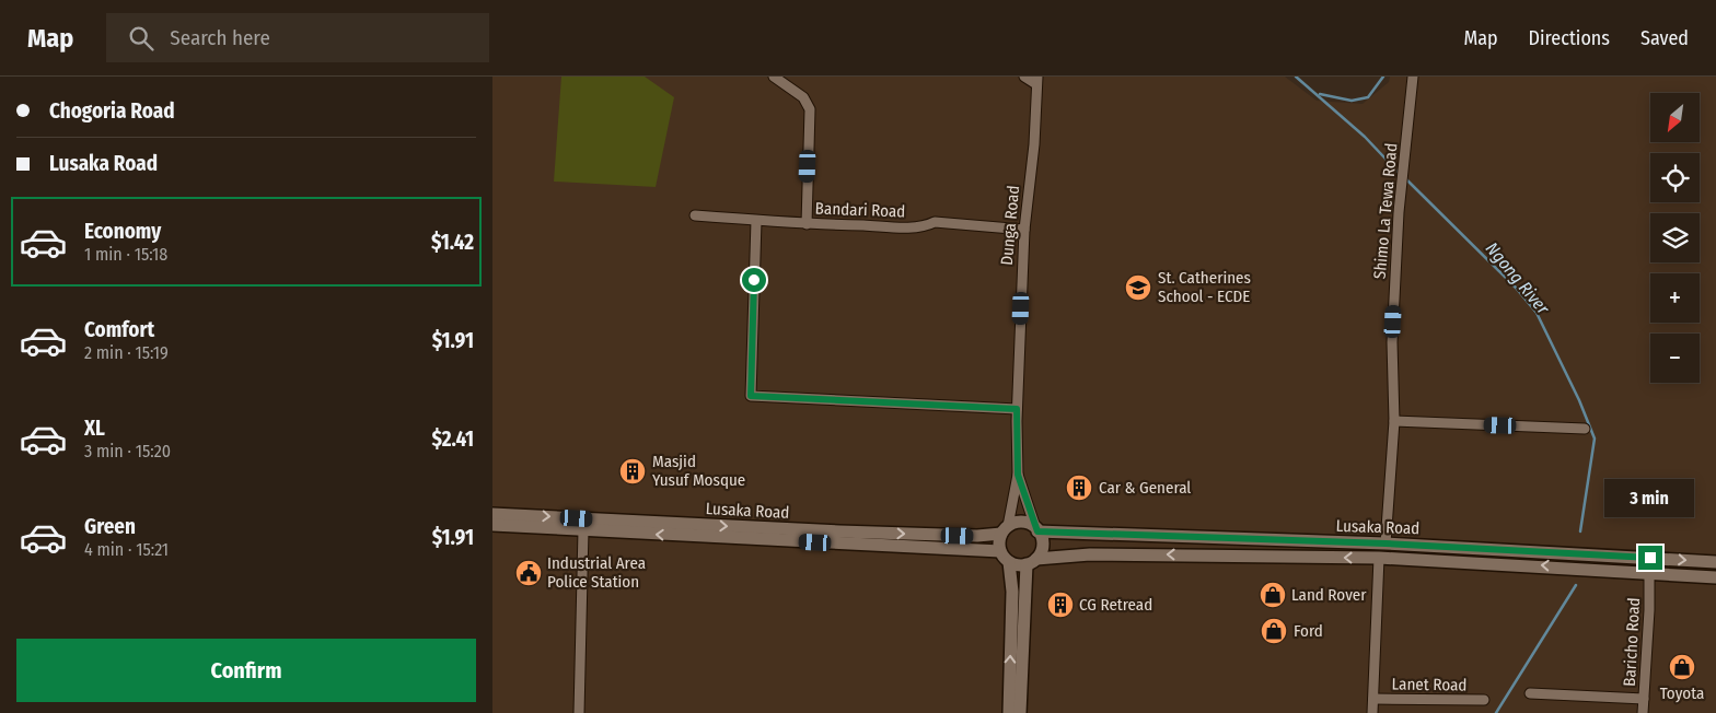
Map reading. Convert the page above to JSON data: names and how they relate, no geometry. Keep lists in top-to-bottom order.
{
  "streets": {
    "main road": ["Lusaka Road"],
    "street": [
      "Bandari Road",
      "Shimo La Tewa Road",
      "Dunga Road",
      "Baricho Road",
      "Lanet Road"
    ]
  },
  "crossings": [
    ["Bandari Road", "Dunga Road"],
    ["Shimo La Tewa Road", "Lusaka Road"],
    ["Dunga Road", "Lusaka Road"],
    ["Lusaka Road", "Baricho Road"]
  ],
  "water": ["Ngong River"],
  "places": {
    "school or university": ["St. Catherines School - ECDE"],
    "building": ["Masjid Yusuf Mosque", "Car & General", "CG Retread"],
    "public building": ["Industrial Area Police Station"],
    "shop": ["Land Rover", "Ford", "Toyota"]
  },
  "north": "bottom left",
  "page": {
    "header": "Map",
    "search": "Search here",
    "nav": ["Map", "Directions", "Saved"],
    "banner": ["Chogoria Road", "Lusaka Road"],
    "map_buttons": ["+", "−"],
    "list": [
      {
        "name": "Economy",
        "note": "1 min · 15:18",
        "value": "$1.42"
      },
      {
        "name": "Comfort",
        "note": "2 min · 15:19",
        "value": "$1.91"
      },
      {
        "name": "XL",
        "note": "3 min · 15:20",
        "value": "$2.41"
      },
      {
        "name": "Green",
        "note": "4 min · 15:21",
        "value": "$1.91"
      }
    ],
    "bubble": "3 min",
    "buttons": "Confirm"
  }
}
